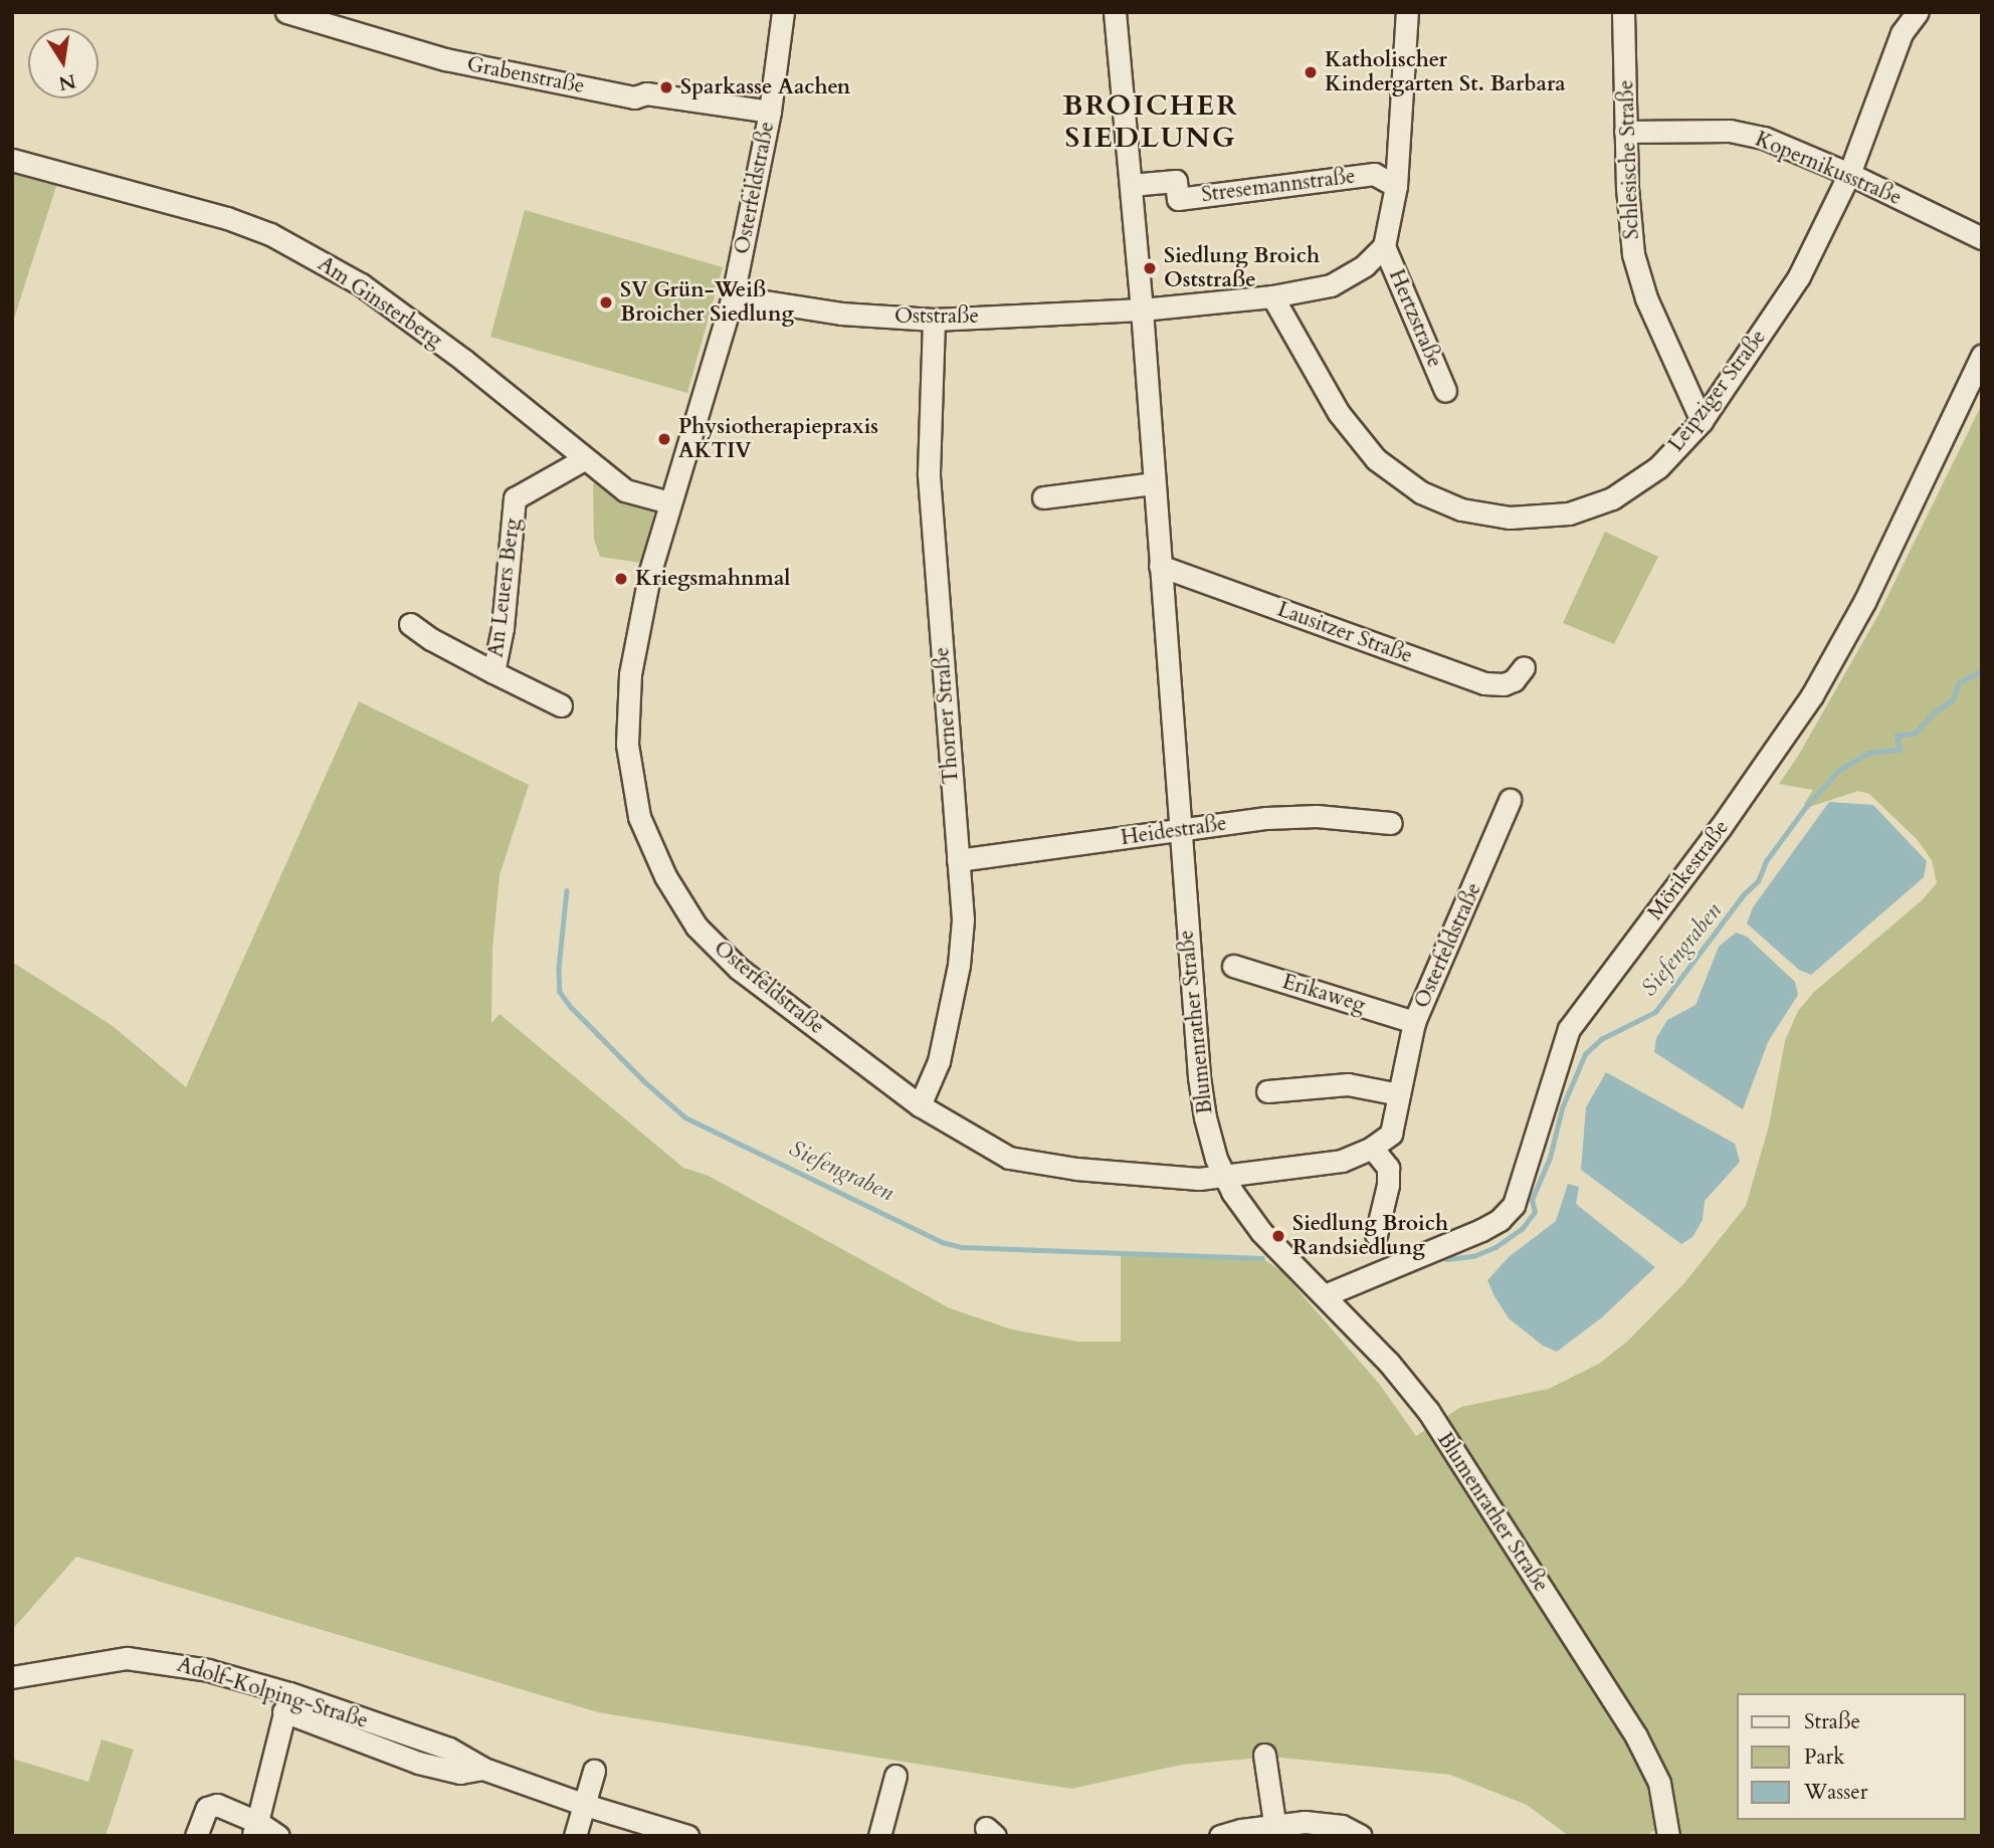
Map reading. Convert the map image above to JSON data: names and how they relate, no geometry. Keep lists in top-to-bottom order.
{
  "streets": {
    "street": [
      "Grabenstraße",
      "Schlesische Straße",
      "Kopernikusstraße",
      "Stresemannstraße",
      "Osterfeldstraße",
      "Am Ginsterberg",
      "Oststraße",
      "Hertzstraße",
      "Leipziger Straße",
      "An Leuers Berg",
      "Lausitzer Straße",
      "Thorner Straße",
      "Heidestraße",
      "Mörikestraße",
      "Erikaweg",
      "Blumenrather Straße",
      "Adolf-Kolping-Straße"
    ]
  },
  "crossings": [
    ["Grabenstraße", "Osterfeldstraße"],
    ["Schlesische Straße", "Kopernikusstraße"],
    ["Schlesische Straße", "Leipziger Straße"],
    ["Kopernikusstraße", "Leipziger Straße"],
    ["Stresemannstraße", "Blumenrather Straße"],
    ["Osterfeldstraße", "Am Ginsterberg"],
    ["Osterfeldstraße", "Oststraße"],
    ["Osterfeldstraße", "Thorner Straße"],
    ["Osterfeldstraße", "Erikaweg"],
    ["Osterfeldstraße", "Blumenrather Straße"],
    ["Am Ginsterberg", "An Leuers Berg"],
    ["Oststraße", "Hertzstraße"],
    ["Oststraße", "Leipziger Straße"],
    ["Oststraße", "Thorner Straße"],
    ["Oststraße", "Blumenrather Straße"],
    ["Lausitzer Straße", "Blumenrather Straße"],
    ["Thorner Straße", "Heidestraße"],
    ["Heidestraße", "Blumenrather Straße"],
    ["Mörikestraße", "Blumenrather Straße"]
  ],
  "districts": ["BROICHER SIEDLUNG"],
  "water": ["Siefengraben"],
  "places": [
    "Katholischer Kindergarten St. Barbara",
    "Sparkasse Aachen",
    "Siedlung Broich Oststraße",
    "SV Grün-Weiß Broicher Siedlung",
    "Physiotherapiepraxis AKTIV",
    "Kriegsmahnmal",
    "Siedlung Broich Randsiedlung"
  ],
  "legend": ["Straße", "Park", "Wasser"],
  "north": "bottom"
}
